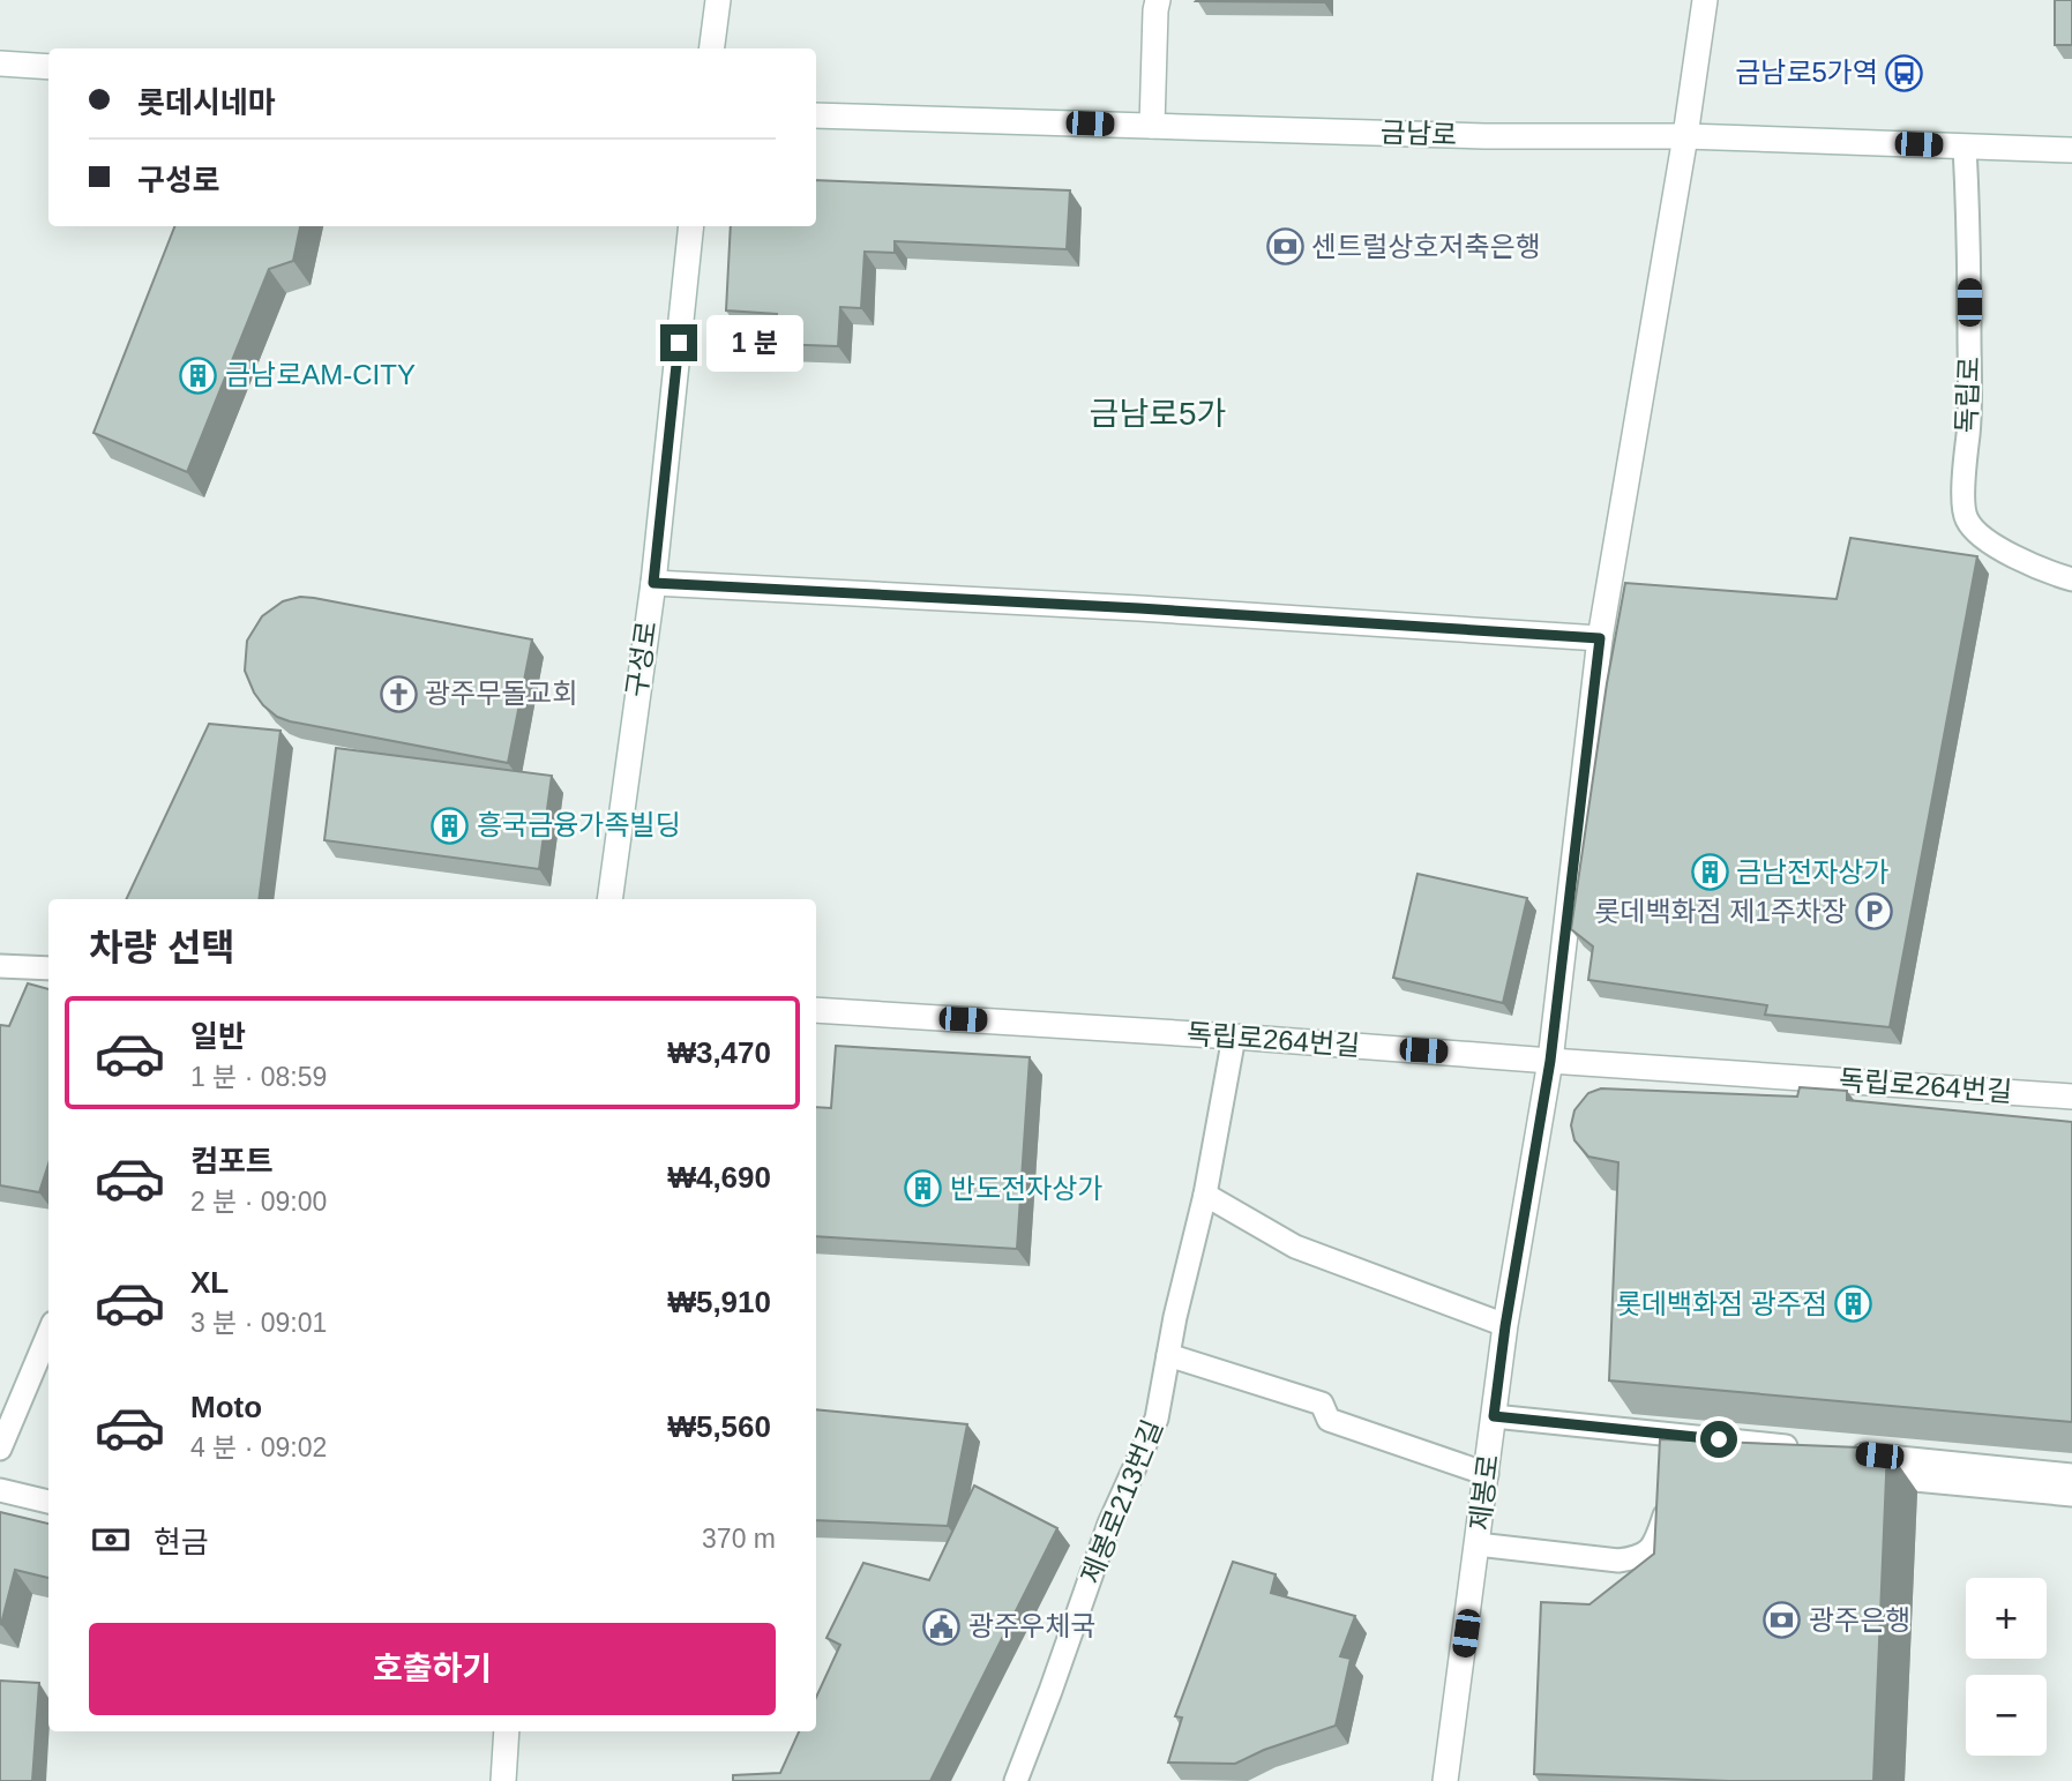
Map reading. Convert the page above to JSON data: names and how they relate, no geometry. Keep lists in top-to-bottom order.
{
  "streets": {
    "street": [
      "금남로",
      "구성로",
      "독립로264번길",
      "제봉로"
    ],
    "lane": ["독립로", "제봉로213번길"]
  },
  "crossings": [
    ["금남로", "독립로"],
    ["독립로264번길", "제봉로"],
    ["독립로264번길", "제봉로213번길"]
  ],
  "districts": ["금남로5가"],
  "places": {
    "bus stop": ["금남로5가역"],
    "bank": ["센트럴상호저축은행", "광주은행"],
    "building": [
      "금남로AM-CITY",
      "흥국금융가족빌딩",
      "금남전자상가",
      "반도전자상가",
      "롯데백화점 광주점"
    ],
    "church": ["광주무돌교회"],
    "parking": ["롯데백화점 제1주차장"],
    "public building": ["광주우체국"]
  },
  "page": {
    "banner": ["롯데시네마", "구성로"],
    "bubble": "1 분",
    "heading": "차량 선택",
    "list": [
      {
        "name": "일반",
        "note": "1 분 · 08:59",
        "value": "₩3,470"
      },
      {
        "name": "컴포트",
        "note": "2 분 · 09:00",
        "value": "₩4,690"
      },
      {
        "name": "XL",
        "note": "3 분 · 09:01",
        "value": "₩5,910"
      },
      {
        "name": "Moto",
        "note": "4 분 · 09:02",
        "value": "₩5,560"
      }
    ],
    "pay": ["현금", "370 m"],
    "map_buttons": ["+", "−"],
    "buttons": "호출하기"
  }
}
